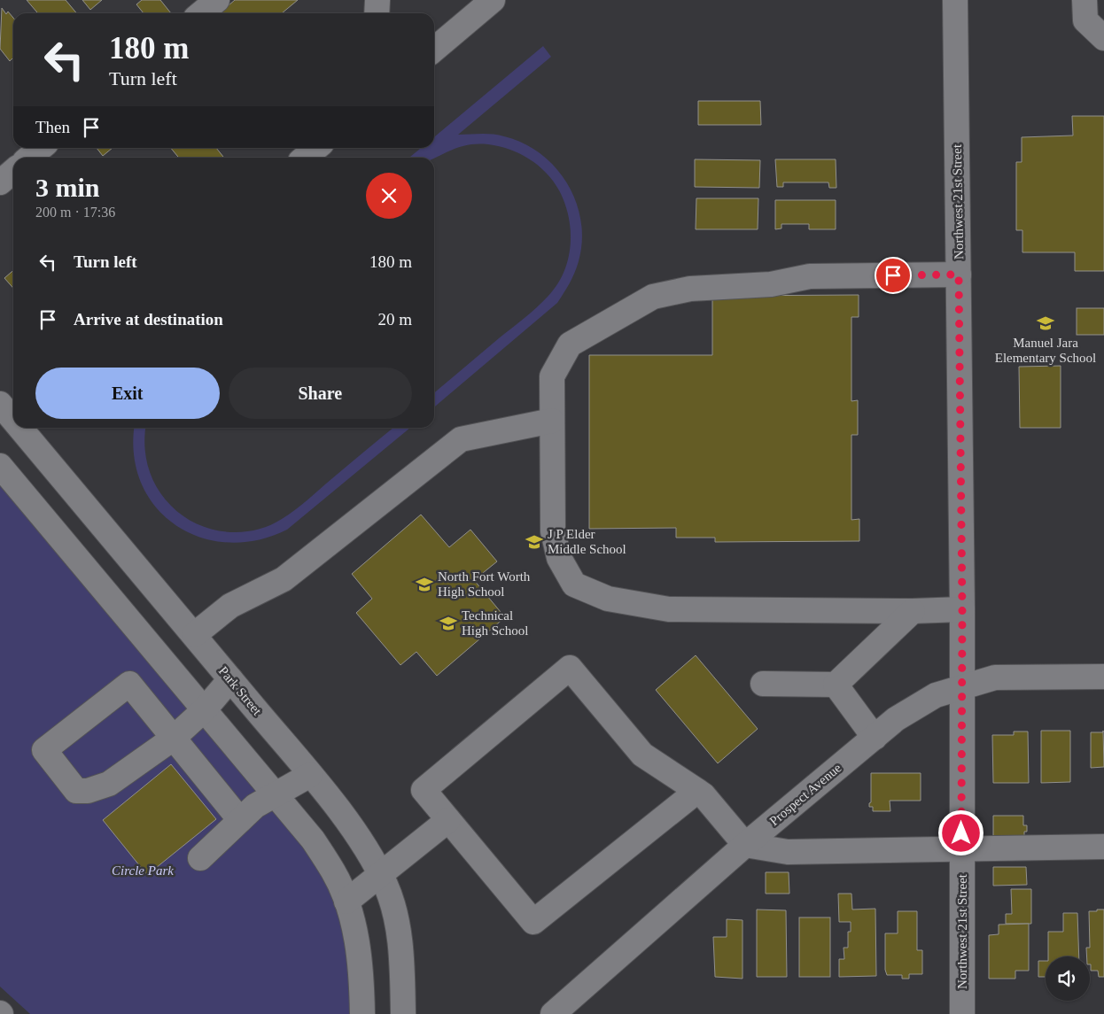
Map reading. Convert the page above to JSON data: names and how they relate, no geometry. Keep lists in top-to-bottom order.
{
  "streets": {
    "street": ["Northwest 21st Street", "Park Street", "Prospect Avenue"]
  },
  "crossings": [
    ["Northwest 21st Street", "Prospect Avenue"]
  ],
  "parks": ["Circle Park"],
  "places": {
    "school or university": [
      "Manuel Jara Elementary School",
      "J P Elder Middle School",
      "North Fort Worth High School",
      "Technical High School"
    ]
  },
  "page": {
    "turn": ["180 m", "Turn left"],
    "then": "Then",
    "heading": ["3 min", "200 m · 17:36"],
    "list": [
      {
        "name": "Turn left",
        "value": "180 m"
      },
      {
        "name": "Arrive at destination",
        "value": "20 m"
      }
    ],
    "buttons": ["Exit", "Share"]
  }
}
